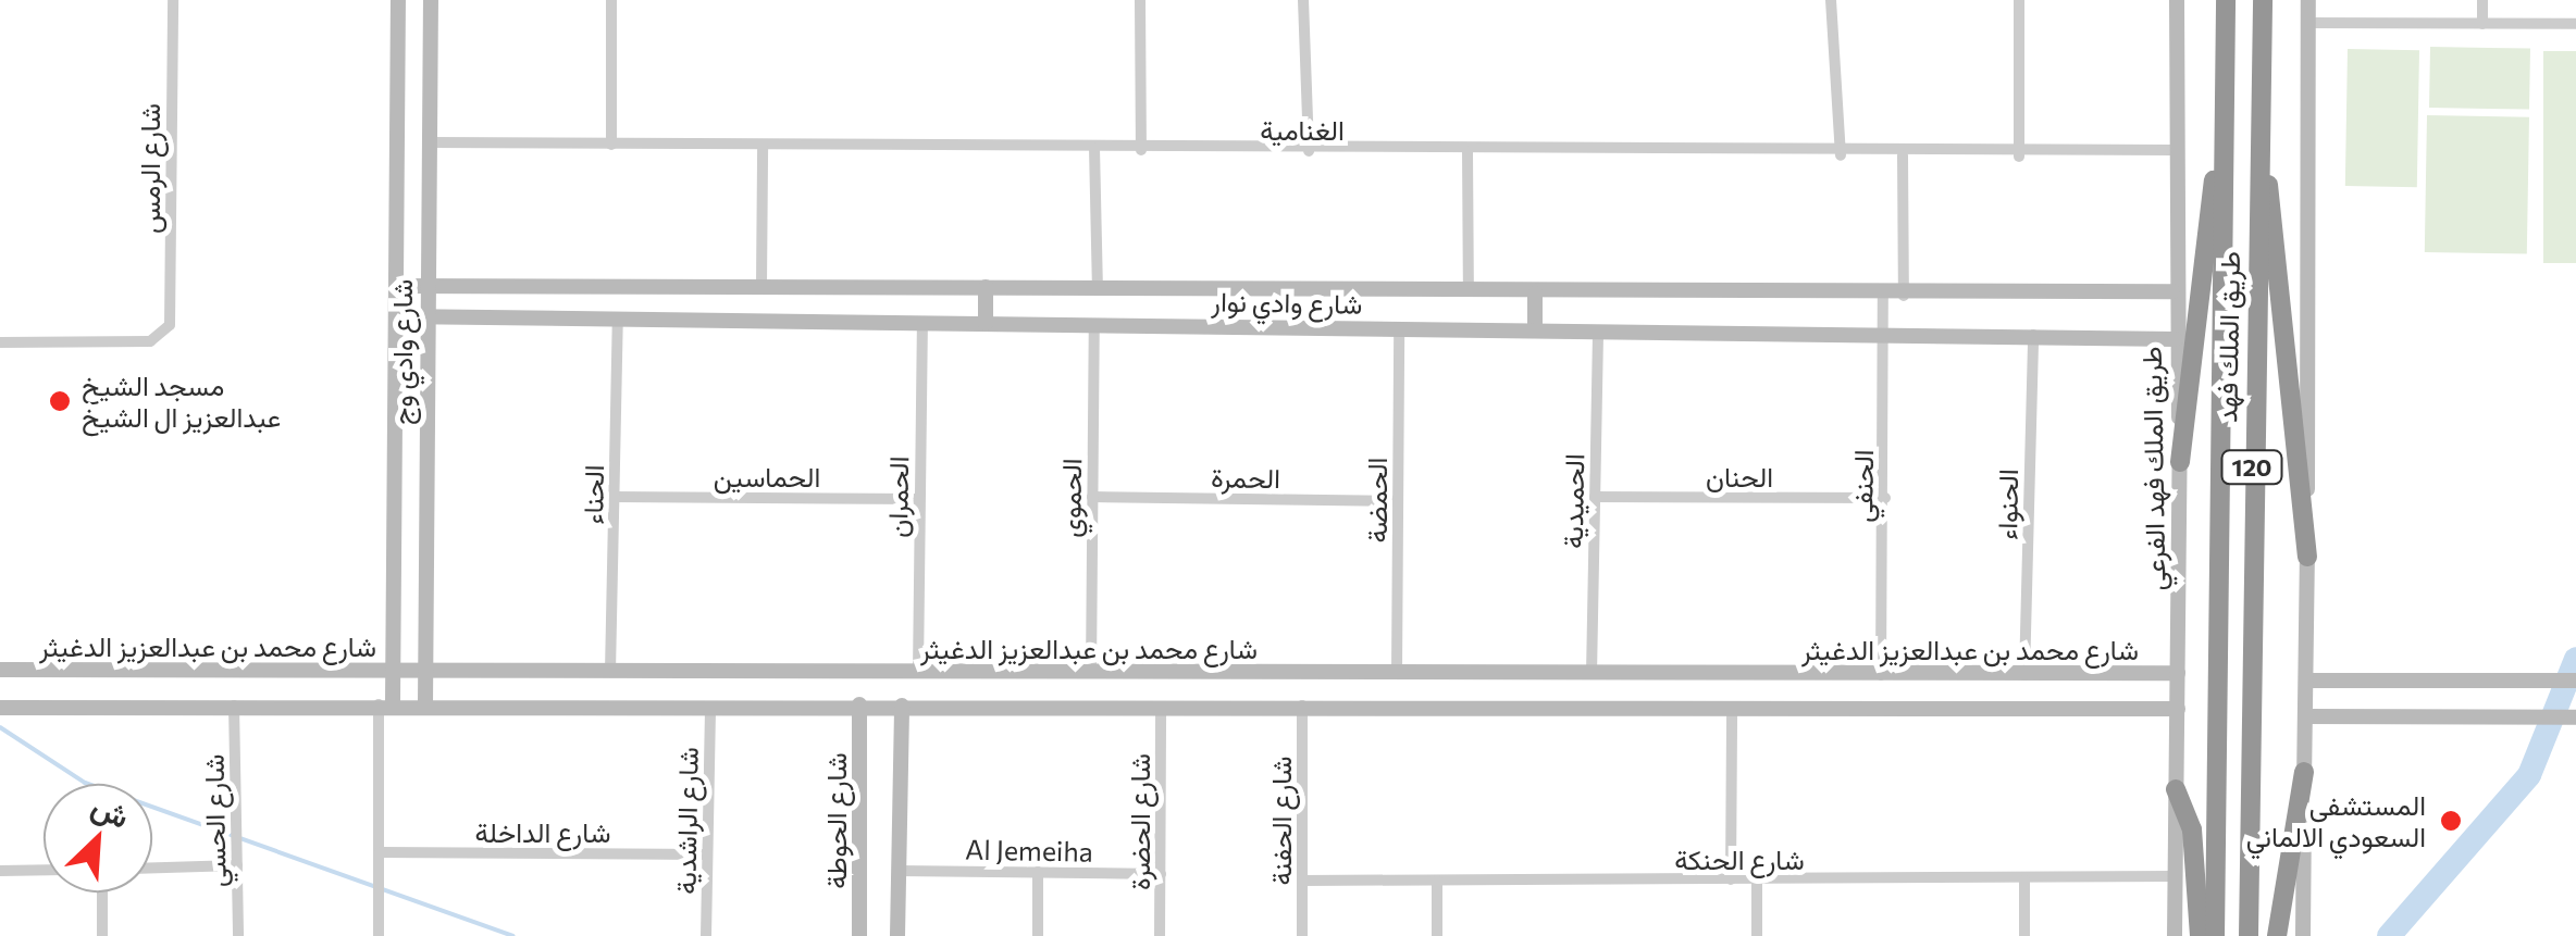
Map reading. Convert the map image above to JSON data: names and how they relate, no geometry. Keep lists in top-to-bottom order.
{
  "streets": {
    "highway": ["طريق الملك فهد", "120"],
    "street": [
      "الغنامية",
      "شارع الرمس",
      "شارع وادي نوار",
      "شارع وادي وج",
      "طريق الملك فهد الفرعي",
      "الحماسين",
      "الحنان",
      "الحمرة",
      "الحنفي",
      "الحناء",
      "الحمران",
      "الحموي",
      "الحمضة",
      "الحميدية",
      "الحنواء",
      "شارع محمد بن عبدالعزيز الدغيثر",
      "شارع الحسي",
      "شارع الراشدية",
      "شارع الحوطة",
      "شارع الحفنة",
      "شارع الحضرة",
      "شارع الداخلة",
      "Al Jemeiha",
      "شارع الحنكة"
    ]
  },
  "crossings": [
    ["الغنامية", "شارع وادي وج"],
    ["الغنامية", "طريق الملك فهد الفرعي"],
    ["شارع وادي نوار", "شارع وادي وج"],
    ["شارع وادي نوار", "طريق الملك فهد الفرعي"],
    ["شارع وادي نوار", "الحنفي"],
    ["شارع وادي نوار", "الحناء"],
    ["شارع وادي نوار", "الحمران"],
    ["شارع وادي نوار", "الحموي"],
    ["شارع وادي نوار", "الحمضة"],
    ["شارع وادي نوار", "الحميدية"],
    ["شارع وادي نوار", "الحنواء"],
    ["شارع وادي وج", "شارع محمد بن عبدالعزيز الدغيثر"],
    ["طريق الملك فهد الفرعي", "شارع محمد بن عبدالعزيز الدغيثر"],
    ["طريق الملك فهد الفرعي", "شارع الحنكة"],
    ["الحماسين", "الحناء"],
    ["الحماسين", "الحمران"],
    ["الحنان", "الحنفي"],
    ["الحنان", "الحميدية"],
    ["الحمرة", "الحموي"],
    ["الحمرة", "الحمضة"],
    ["الحنفي", "شارع محمد بن عبدالعزيز الدغيثر"],
    ["الحناء", "شارع محمد بن عبدالعزيز الدغيثر"],
    ["الحمران", "شارع محمد بن عبدالعزيز الدغيثر"],
    ["الحموي", "شارع محمد بن عبدالعزيز الدغيثر"],
    ["الحمضة", "شارع محمد بن عبدالعزيز الدغيثر"],
    ["الحميدية", "شارع محمد بن عبدالعزيز الدغيثر"],
    ["الحنواء", "شارع محمد بن عبدالعزيز الدغيثر"],
    ["شارع الراشدية", "شارع الداخلة"],
    ["شارع الحفنة", "شارع الحنكة"],
    ["شارع الحضرة", "Al Jemeiha"]
  ],
  "places": ["مسجد الشيخ عبدالعزيز ال الشيخ", "المستشفى السعودي الالماني"],
  "north": "top right"
}
